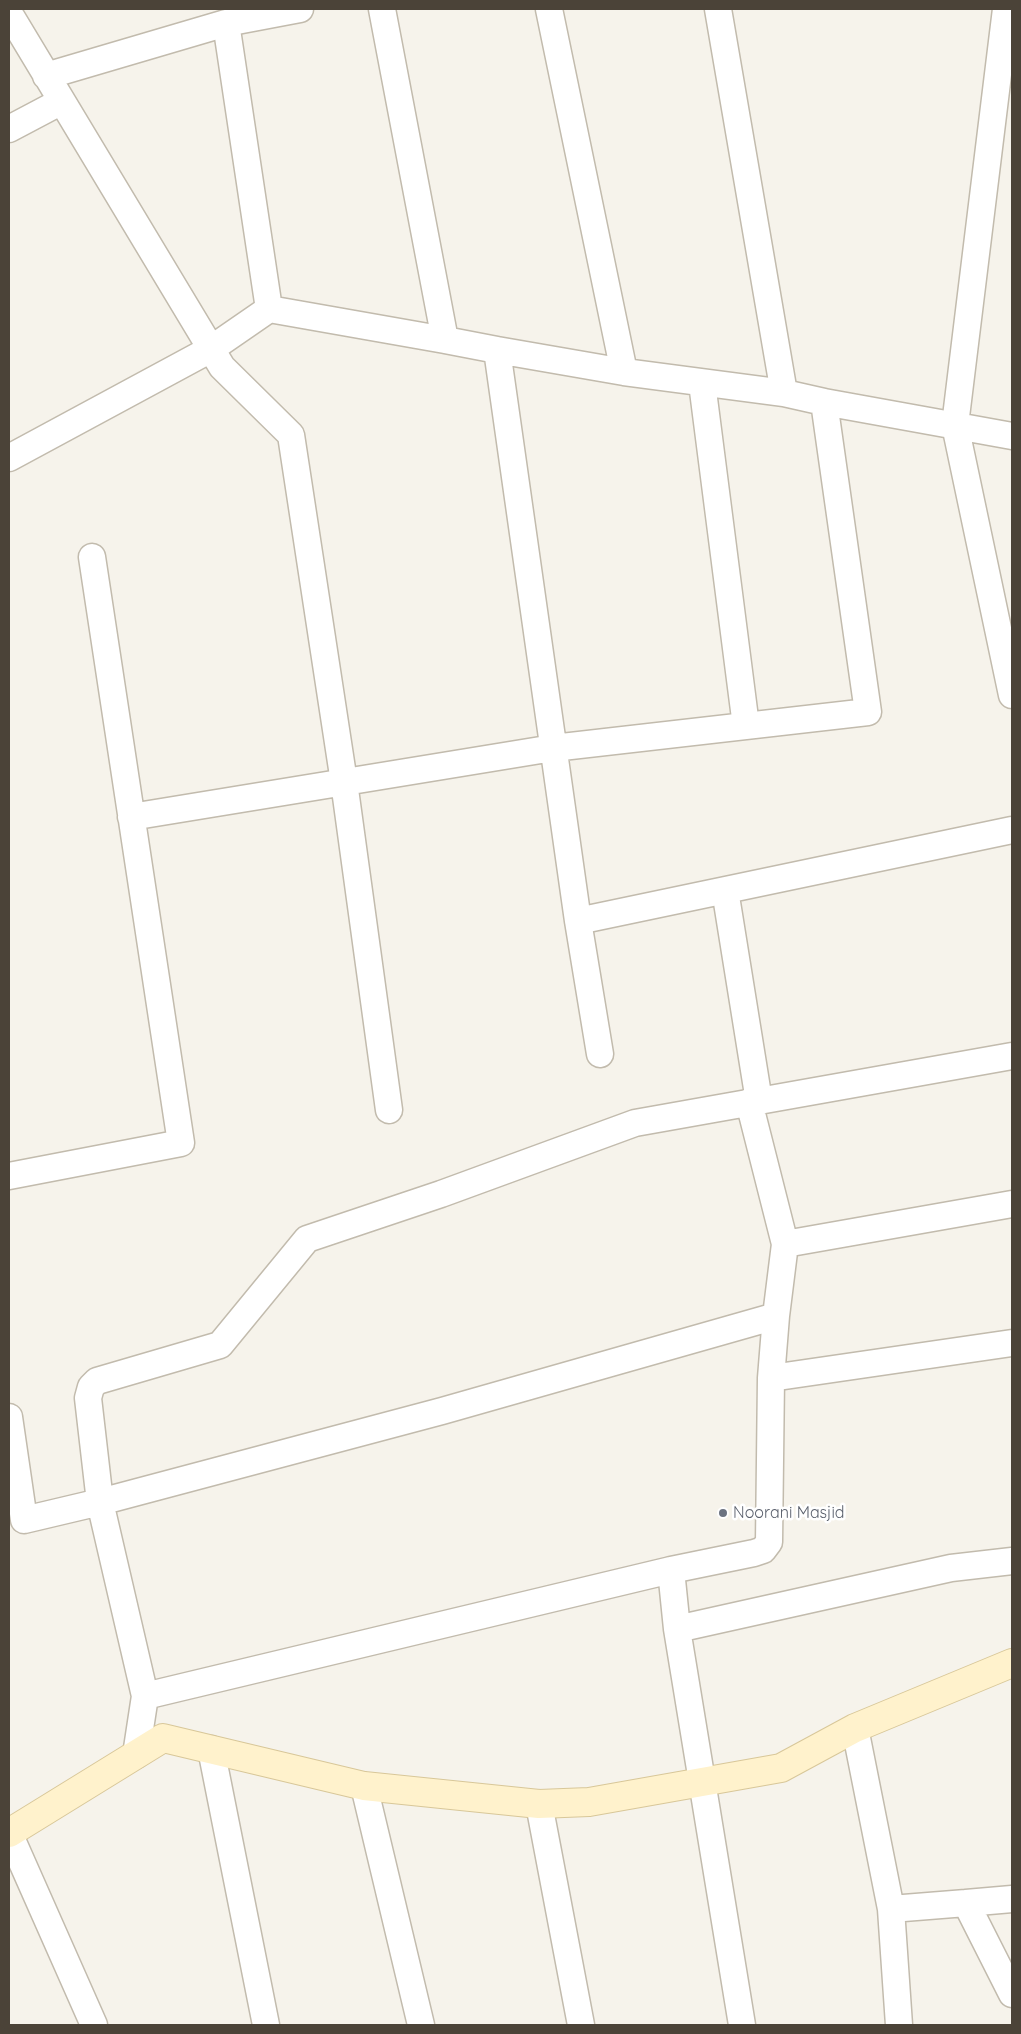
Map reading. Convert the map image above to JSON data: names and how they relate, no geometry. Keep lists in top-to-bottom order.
{
  "places": ["Noorani Masjid"]
}
